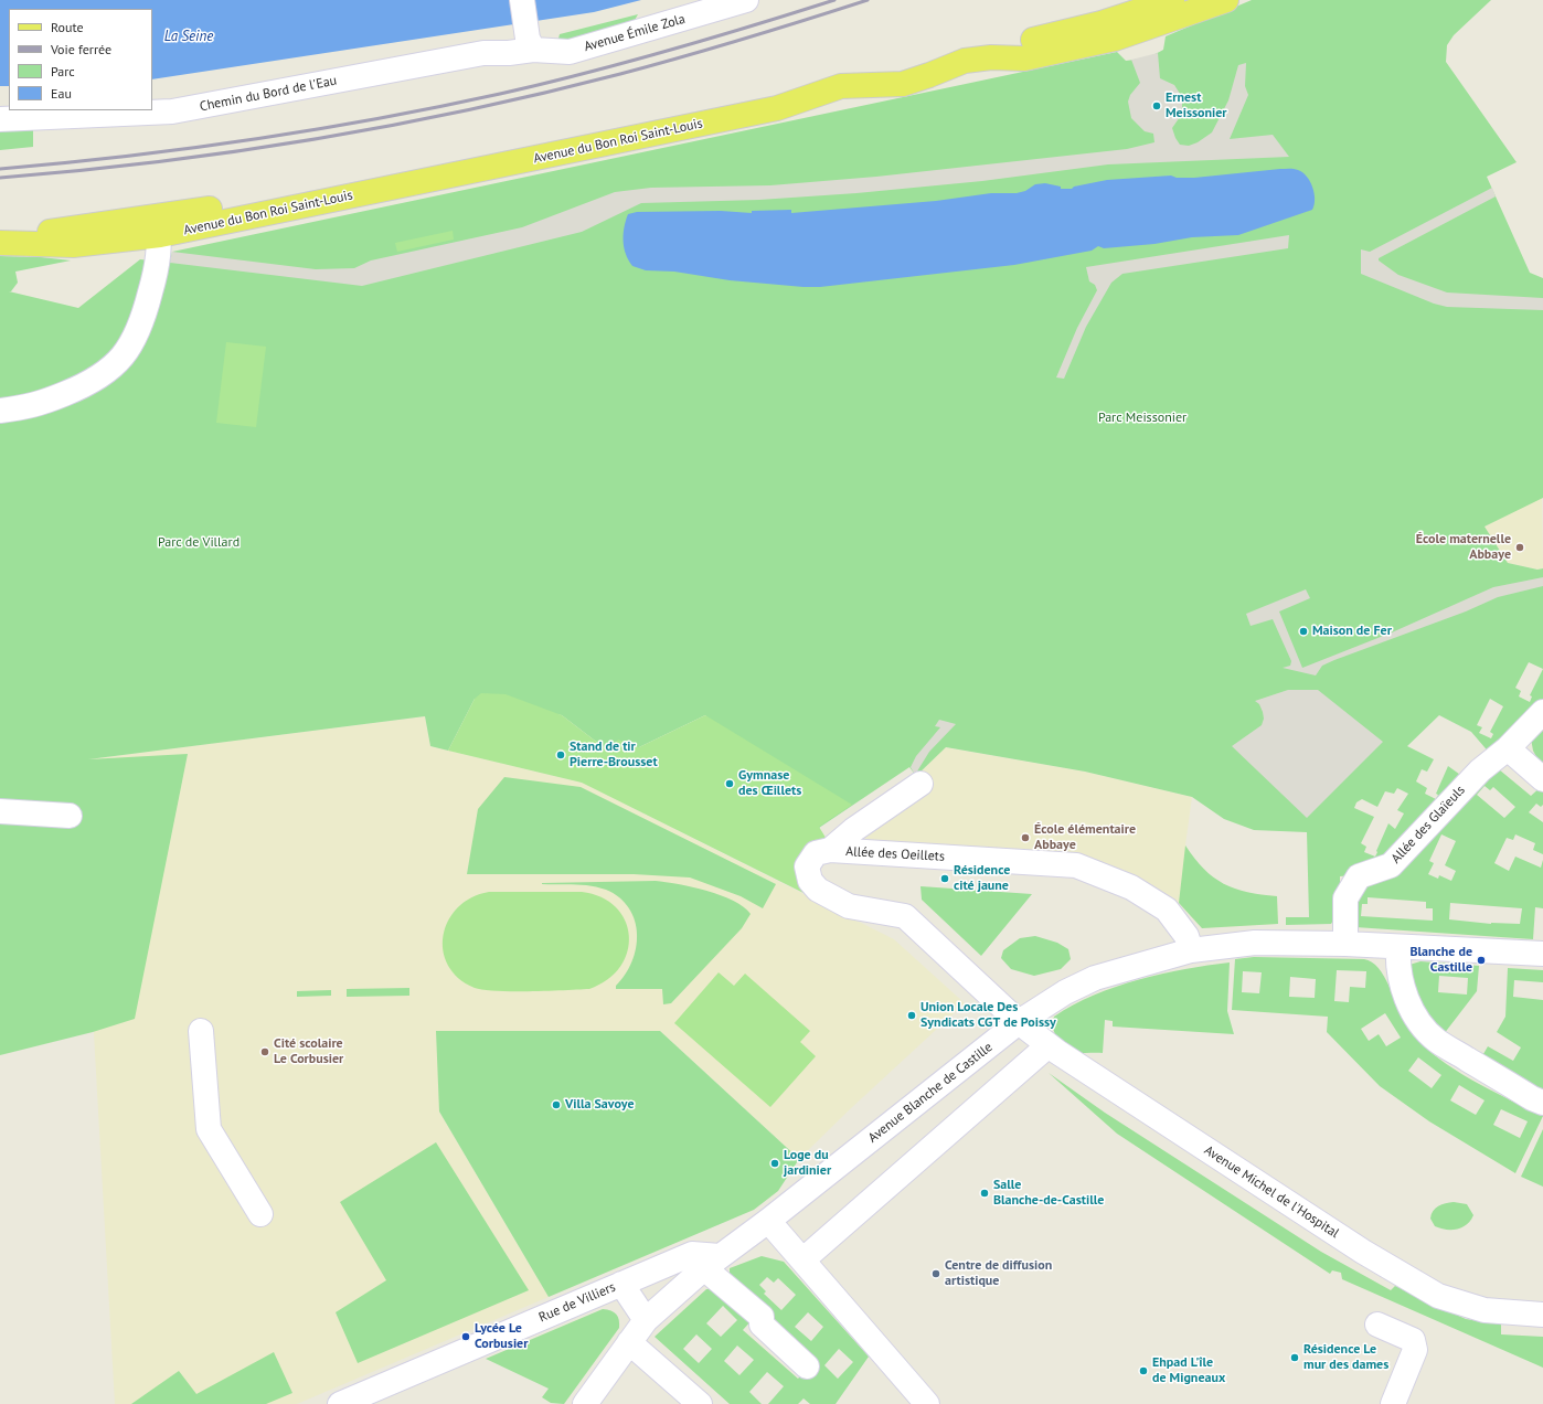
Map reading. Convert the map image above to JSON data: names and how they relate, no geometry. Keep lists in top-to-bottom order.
{
  "streets": {
    "main road": ["Avenue du Bon Roi Saint-Louis"],
    "street": [
      "Avenue Émile Zola",
      "Chemin du Bord de l'Eau",
      "Allée des Glaïeuls",
      "Allée des Oeillets",
      "Avenue Blanche de Castille",
      "Avenue Michel de l'Hospital",
      "Rue de Villiers"
    ]
  },
  "crossings": [
    ["Avenue Émile Zola", "Chemin du Bord de l'Eau"],
    ["Allée des Glaïeuls", "Avenue Blanche de Castille"],
    ["Allée des Oeillets", "Avenue Blanche de Castille"],
    ["Allée des Oeillets", "Avenue Michel de l'Hospital"],
    ["Avenue Blanche de Castille", "Avenue Michel de l'Hospital"],
    ["Avenue Blanche de Castille", "Rue de Villiers"]
  ],
  "water": ["La Seine"],
  "parks": ["Parc Meissonier", "Parc de Villard"],
  "places": [
    "Ernest Meissonier",
    "École maternelle Abbaye",
    "Maison de Fer",
    "Stand de tir Pierre-Brousset",
    "Gymnase des Œillets",
    "École élémentaire Abbaye",
    "Résidence cité jaune",
    "Blanche de Castille",
    "Union Locale Des Syndicats CGT de Poissy",
    "Cité scolaire Le Corbusier",
    "Villa Savoye",
    "Loge du jardinier",
    "Salle Blanche-de-Castille",
    "Centre de diffusion artistique",
    "Lycée Le Corbusier",
    "Résidence Le mur des dames",
    "Ehpad L'île de Migneaux"
  ],
  "legend": [
    "Route",
    "Voie ferrée",
    "Parc",
    "Eau"
  ]
}
